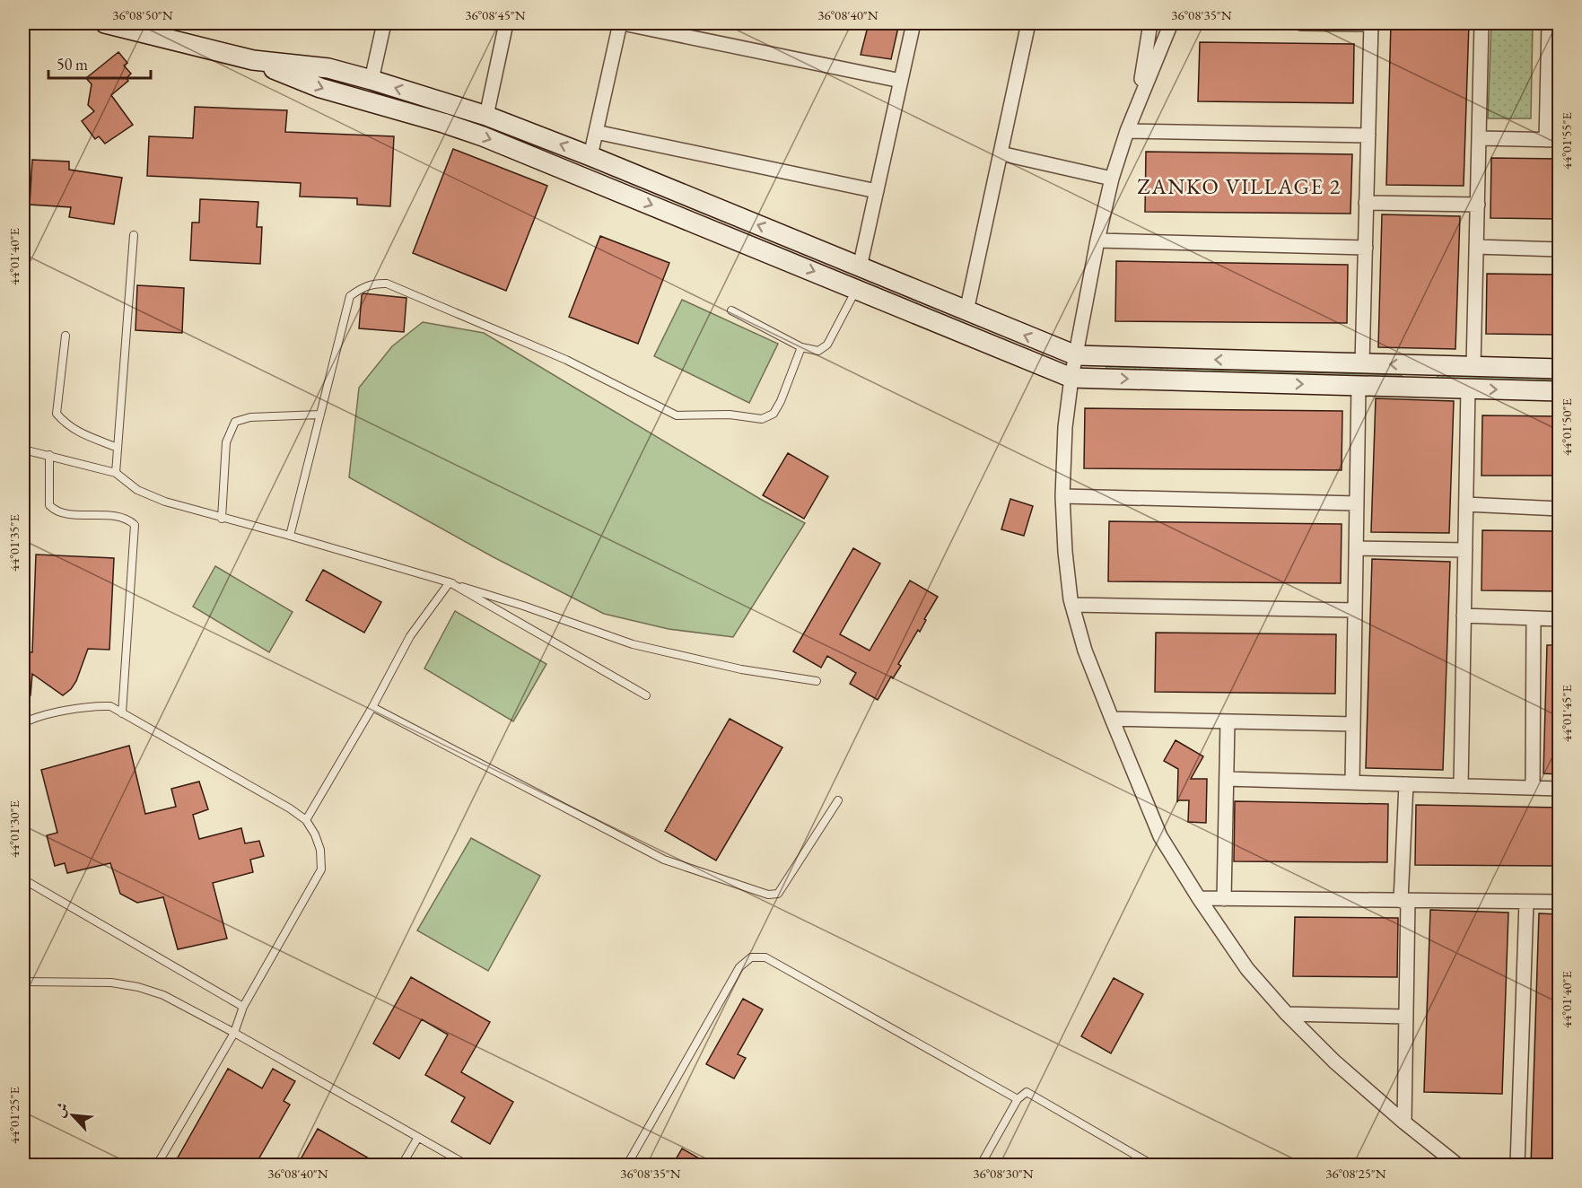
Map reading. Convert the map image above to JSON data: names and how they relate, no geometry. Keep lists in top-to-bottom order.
{
  "districts": ["ZANKO VILLAGE 2"],
  "scale_bar": "50 m",
  "north": "top left",
  "coordinates": [
    "36°08'50\"N",
    "36°08'45\"N",
    "36°08'40\"N",
    "36°08'35\"N",
    "44°01'55\"E",
    "44°01'40\"E",
    "44°01'50\"E",
    "44°01'35\"E",
    "44°01'45\"E",
    "44°01'30\"E",
    "44°01'25\"E",
    "36°08'30\"N",
    "36°08'25\"N"
  ]
}
